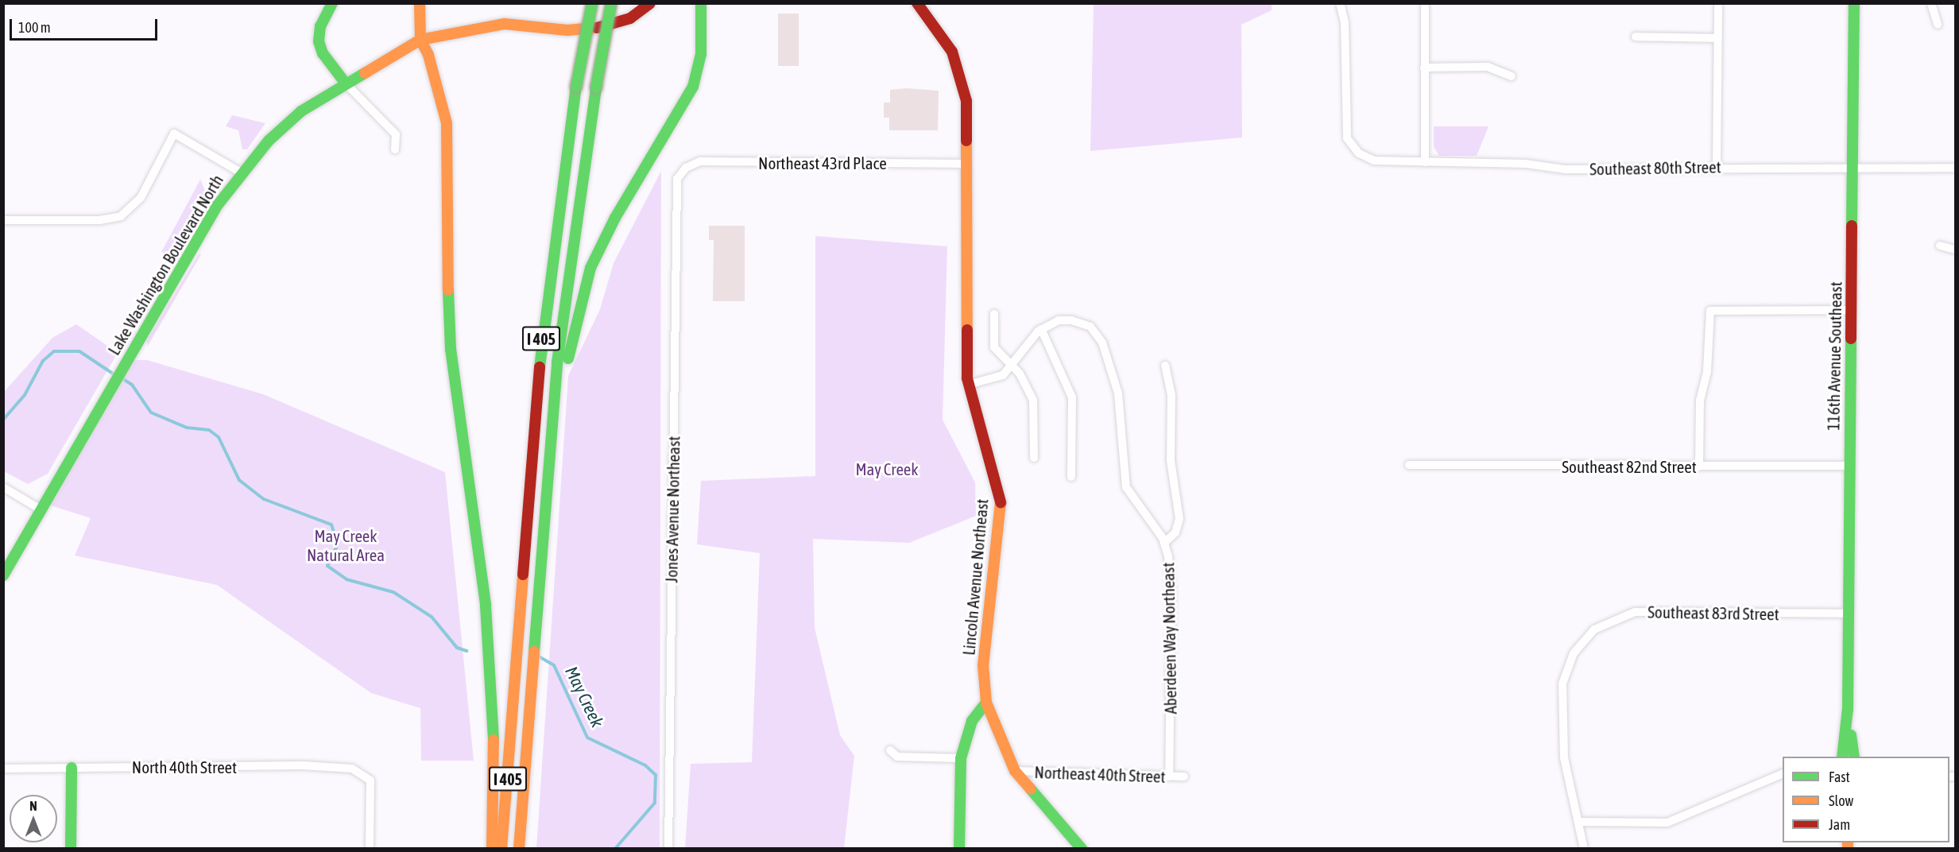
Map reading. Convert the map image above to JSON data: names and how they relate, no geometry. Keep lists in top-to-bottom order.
{
  "streets": {
    "main road": [
      "Lake Washington Boulevard North",
      "I 405",
      "116th Avenue Southeast",
      "Lincoln Avenue Northeast"
    ],
    "street": [
      "Northeast 43rd Place",
      "Southeast 80th Street",
      "Southeast 82nd Street",
      "Jones Avenue Northeast",
      "Southeast 83rd Street",
      "Aberdeen Way Northeast",
      "North 40th Street",
      "Northeast 40th Street"
    ]
  },
  "crossings": [
    ["Northeast 43rd Place", "Jones Avenue Northeast"],
    ["Northeast 43rd Place", "Lincoln Avenue Northeast"],
    ["Southeast 80th Street", "116th Avenue Southeast"],
    ["116th Avenue Southeast", "Southeast 82nd Street"],
    ["116th Avenue Southeast", "Southeast 83rd Street"],
    ["Lincoln Avenue Northeast", "Northeast 40th Street"],
    ["Aberdeen Way Northeast", "Northeast 40th Street"]
  ],
  "water": ["May Creek"],
  "parks": ["May Creek", "May Creek Natural Area"],
  "legend": ["Fast", "Slow", "Jam"],
  "scale_bar": "100 m",
  "north": "top"
}
